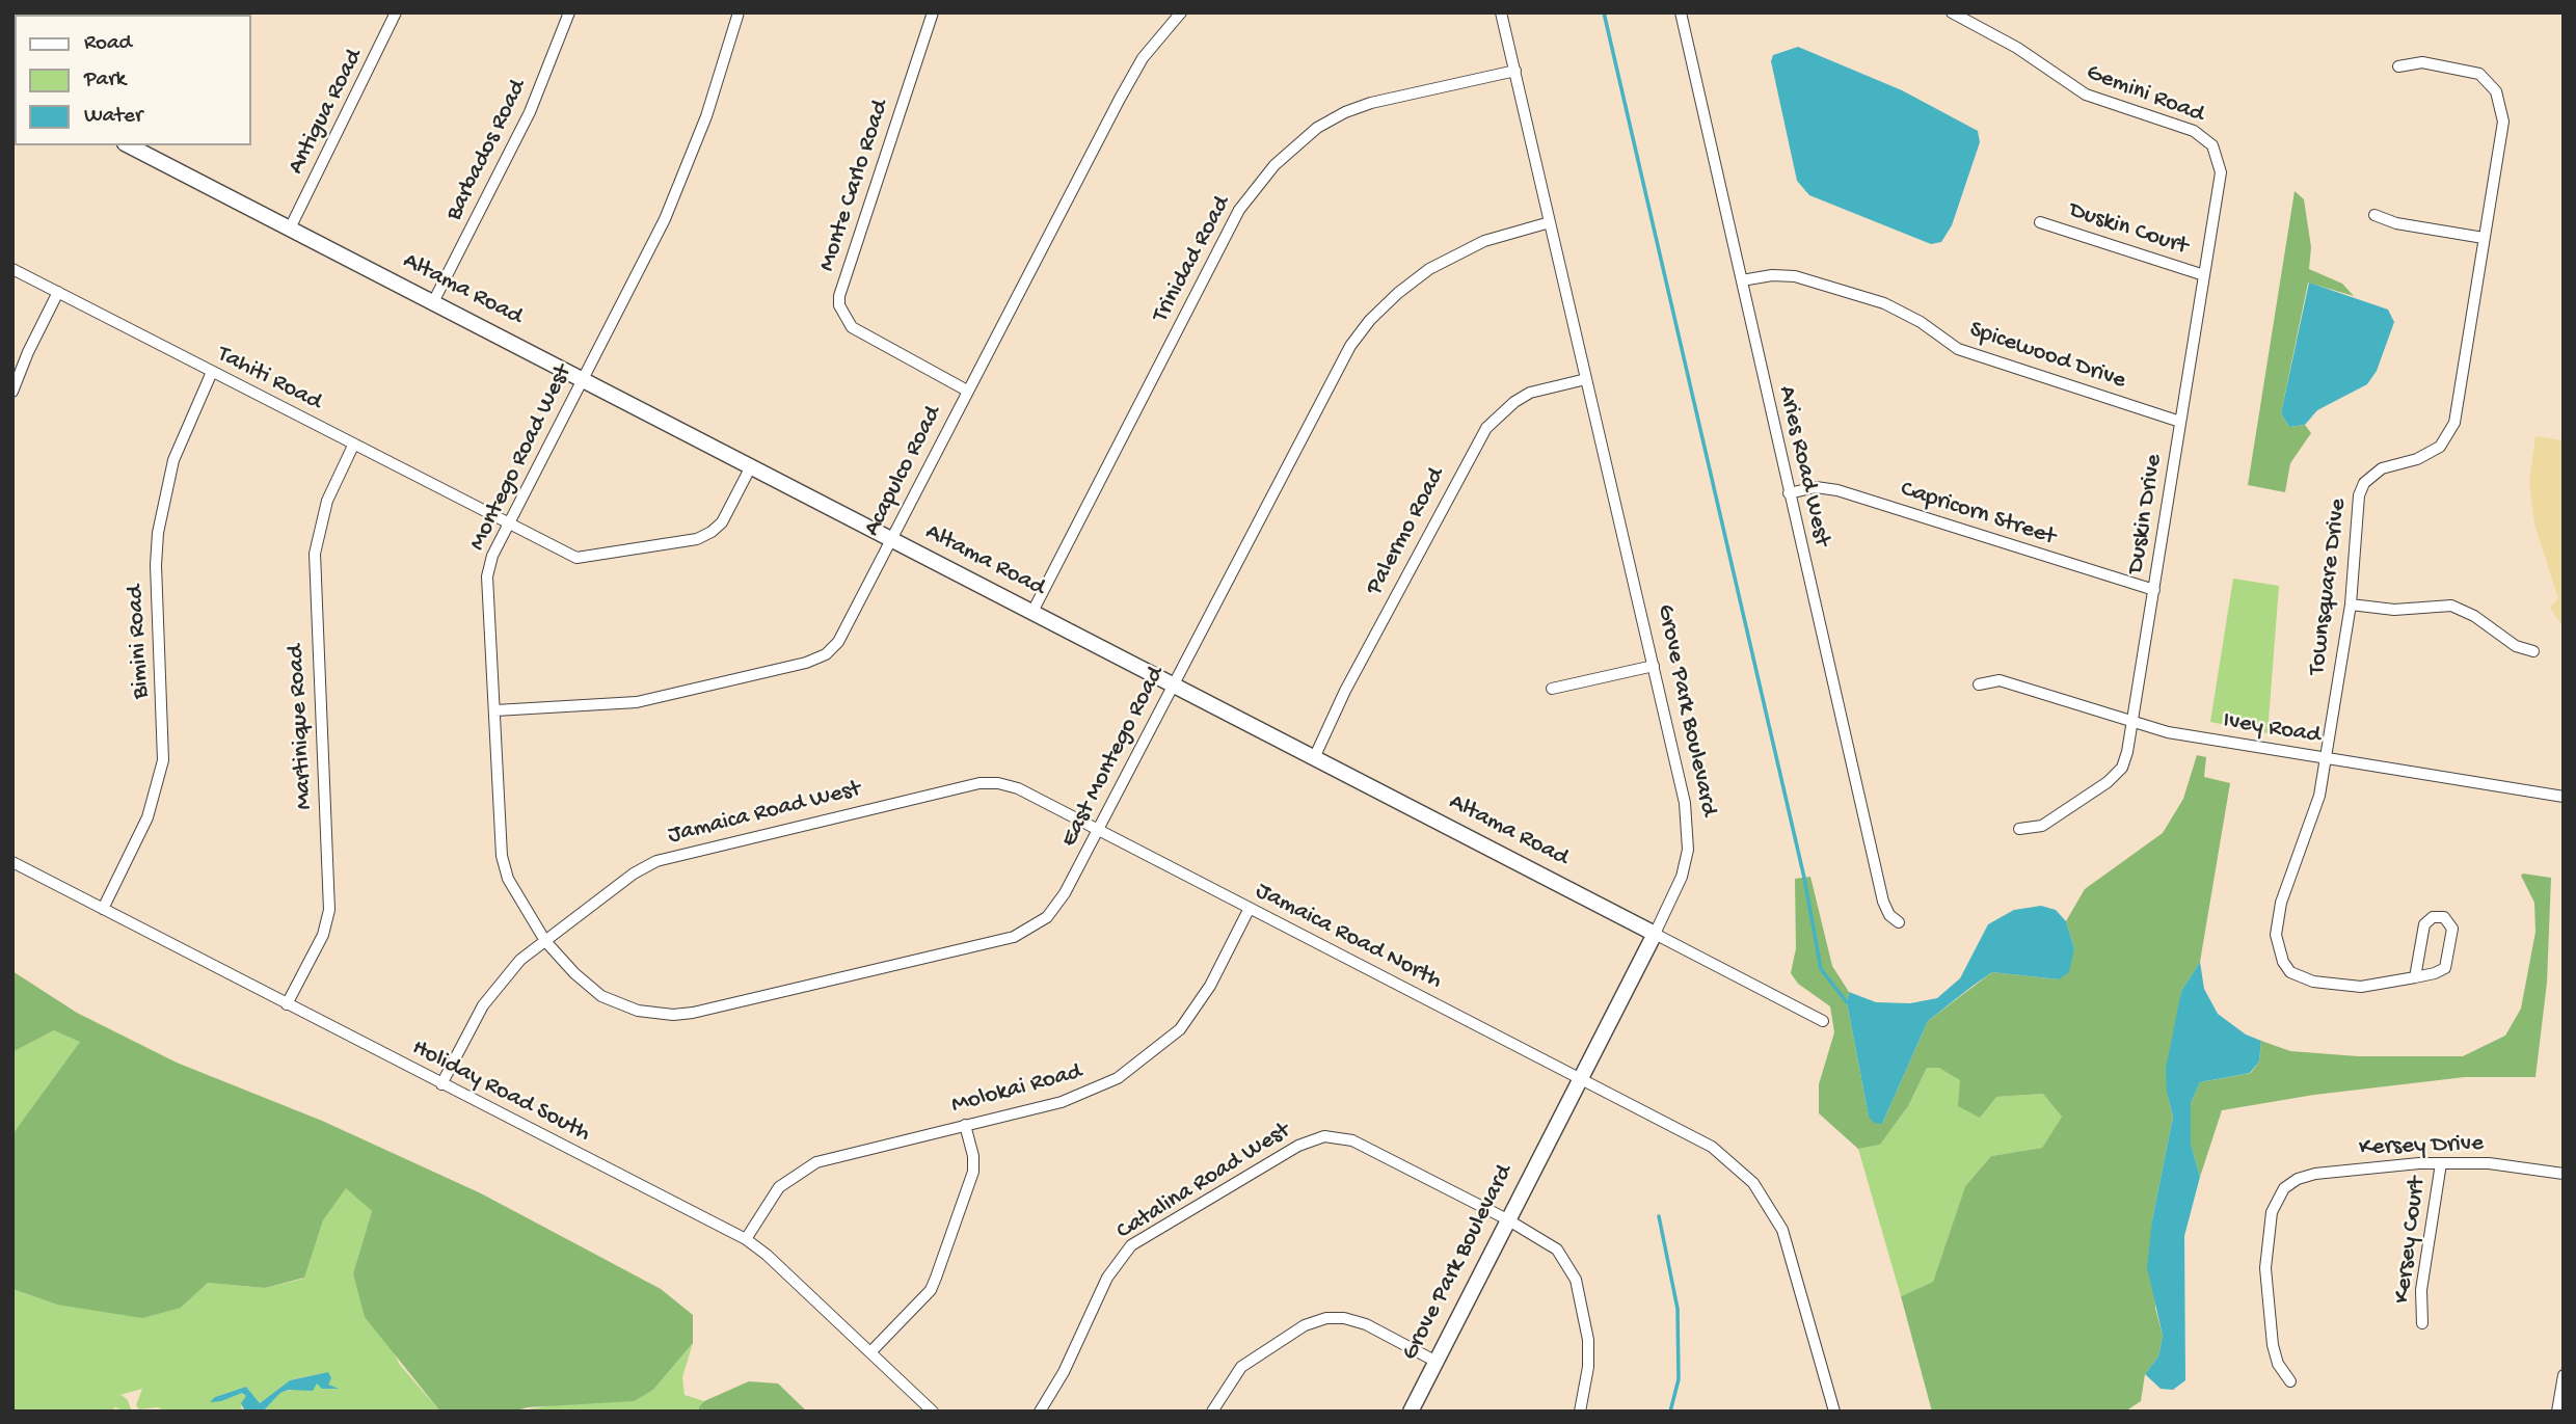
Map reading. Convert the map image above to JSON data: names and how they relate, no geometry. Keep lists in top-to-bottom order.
{
  "streets": {
    "street": [
      "Gemini Road",
      "Antigua Road",
      "Barbados Road",
      "Monte Carlo Road",
      "Duskin Court",
      "Trinidad Road",
      "Altama Road",
      "Spicewood Drive",
      "Tahiti Road",
      "Montego Road West",
      "Aries Road West",
      "Acapulco Road",
      "Capricorn Street",
      "Duskin Drive",
      "Palermo Road",
      "Townsquare Drive",
      "Bimini Road",
      "Grove Park Boulevard",
      "Martinique Road",
      "Ivey Road",
      "East Montego Road",
      "Jamaica Road West",
      "Jamaica Road North",
      "Molokai Road",
      "Holiday Road South",
      "Kersey Drive",
      "Catalina Road West",
      "Kersey Court"
    ]
  },
  "crossings": [
    ["Gemini Road", "Duskin Drive"],
    ["Antigua Road", "Altama Road"],
    ["Barbados Road", "Altama Road"],
    ["Monte Carlo Road", "Acapulco Road"],
    ["Duskin Court", "Duskin Drive"],
    ["Trinidad Road", "Altama Road"],
    ["Trinidad Road", "Grove Park Boulevard"],
    ["Altama Road", "Tahiti Road"],
    ["Altama Road", "Montego Road West"],
    ["Altama Road", "Acapulco Road"],
    ["Altama Road", "Palermo Road"],
    ["Altama Road", "Grove Park Boulevard"],
    ["Altama Road", "East Montego Road"],
    ["Spicewood Drive", "Aries Road West"],
    ["Spicewood Drive", "Duskin Drive"],
    ["Tahiti Road", "Montego Road West"],
    ["Tahiti Road", "Bimini Road"],
    ["Tahiti Road", "Martinique Road"],
    ["Montego Road West", "Acapulco Road"],
    ["Montego Road West", "East Montego Road"],
    ["Montego Road West", "Jamaica Road West"],
    ["Aries Road West", "Capricorn Street"],
    ["Capricorn Street", "Duskin Drive"],
    ["Duskin Drive", "Ivey Road"],
    ["Palermo Road", "Grove Park Boulevard"],
    ["Townsquare Drive", "Ivey Road"],
    ["Bimini Road", "Holiday Road South"],
    ["Grove Park Boulevard", "East Montego Road"],
    ["Grove Park Boulevard", "Jamaica Road North"],
    ["Grove Park Boulevard", "Catalina Road West"],
    ["Martinique Road", "Holiday Road South"],
    ["East Montego Road", "Jamaica Road West"],
    ["East Montego Road", "Jamaica Road North"],
    ["Jamaica Road West", "Jamaica Road North"],
    ["Jamaica Road West", "Holiday Road South"],
    ["Jamaica Road North", "Molokai Road"],
    ["Molokai Road", "Holiday Road South"],
    ["Kersey Drive", "Kersey Court"]
  ],
  "legend": ["Road", "Park", "Water"]
}
